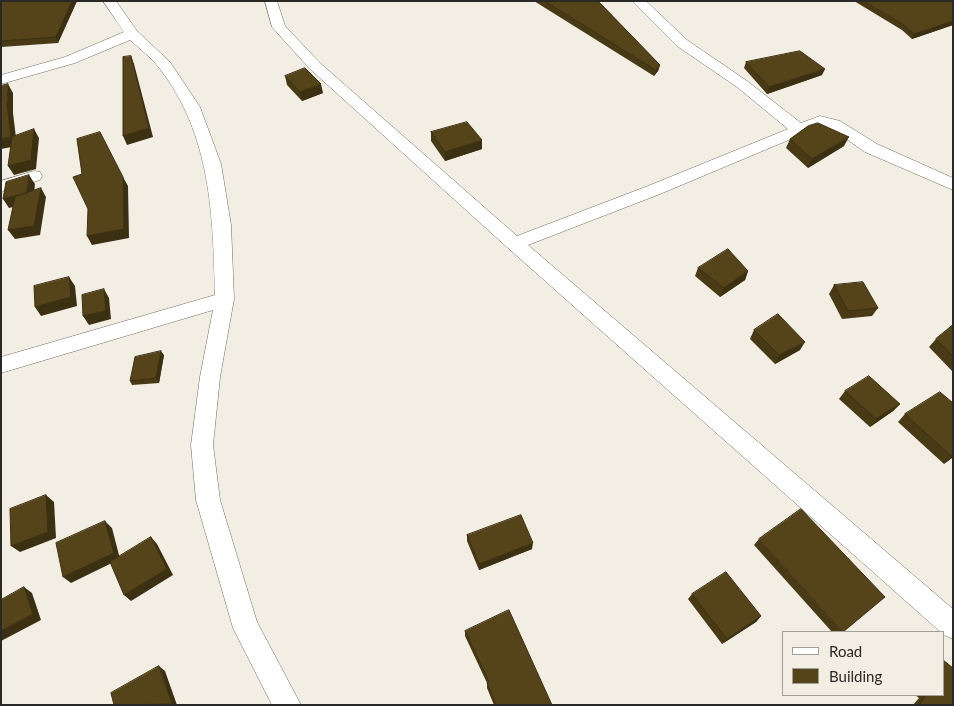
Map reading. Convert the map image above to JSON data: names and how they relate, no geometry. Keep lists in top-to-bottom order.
{
  "legend": ["Road", "Building"]
}
